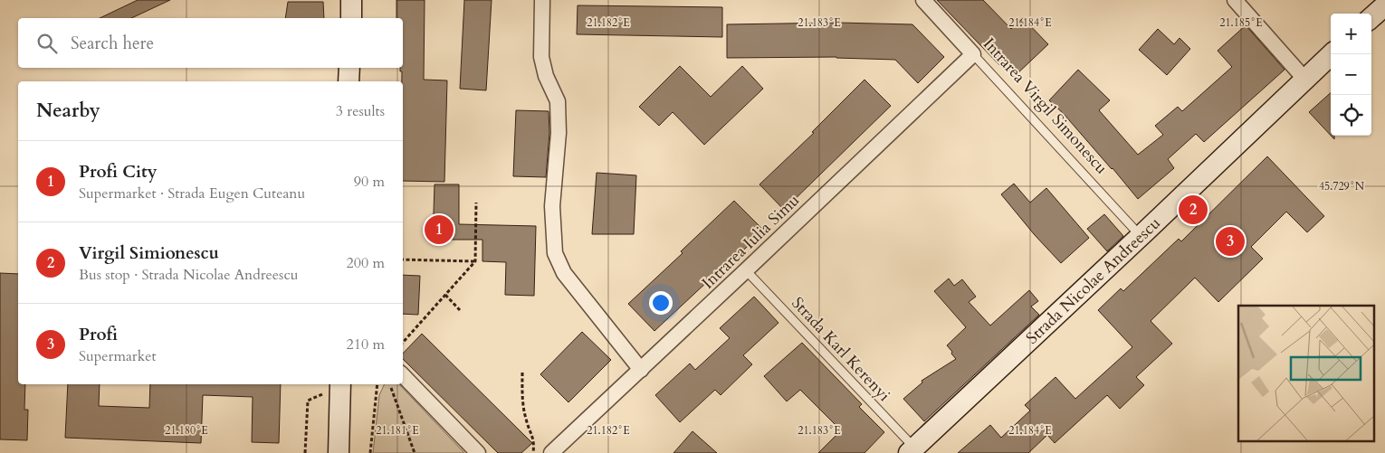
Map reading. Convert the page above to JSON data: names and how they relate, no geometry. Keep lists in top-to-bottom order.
{
  "streets": {
    "main road": ["Strada Nicolae Andreescu"],
    "street": ["Intrarea Virgil Simonescu", "Intrarea Iulia Simu"],
    "lane": ["Strada Karl Kerenyi"]
  },
  "crossings": [
    ["Intrarea Virgil Simonescu", "Intrarea Iulia Simu"],
    ["Intrarea Virgil Simonescu", "Strada Nicolae Andreescu"],
    ["Intrarea Iulia Simu", "Strada Karl Kerenyi"],
    ["Strada Nicolae Andreescu", "Strada Karl Kerenyi"]
  ],
  "page": {
    "map_buttons": ["+", "−"],
    "search": "Search here",
    "heading": ["Nearby", "3 results"],
    "list": [
      {
        "mark": "1",
        "name": "Profi City",
        "note": "Supermarket · Strada Eugen Cuteanu",
        "value": "90 m"
      },
      {
        "mark": "2",
        "name": "Virgil Simionescu",
        "note": "Bus stop · Strada Nicolae Andreescu",
        "value": "200 m"
      },
      {
        "mark": "3",
        "name": "Profi",
        "note": "Supermarket",
        "value": "210 m"
      }
    ],
    "pins": ["2", "1", "3"]
  },
  "coordinates": [
    "21.182°E",
    "21.183°E",
    "21.184°E",
    "21.185°E",
    "45.729°N",
    "21.180°E",
    "21.181°E"
  ]
}
